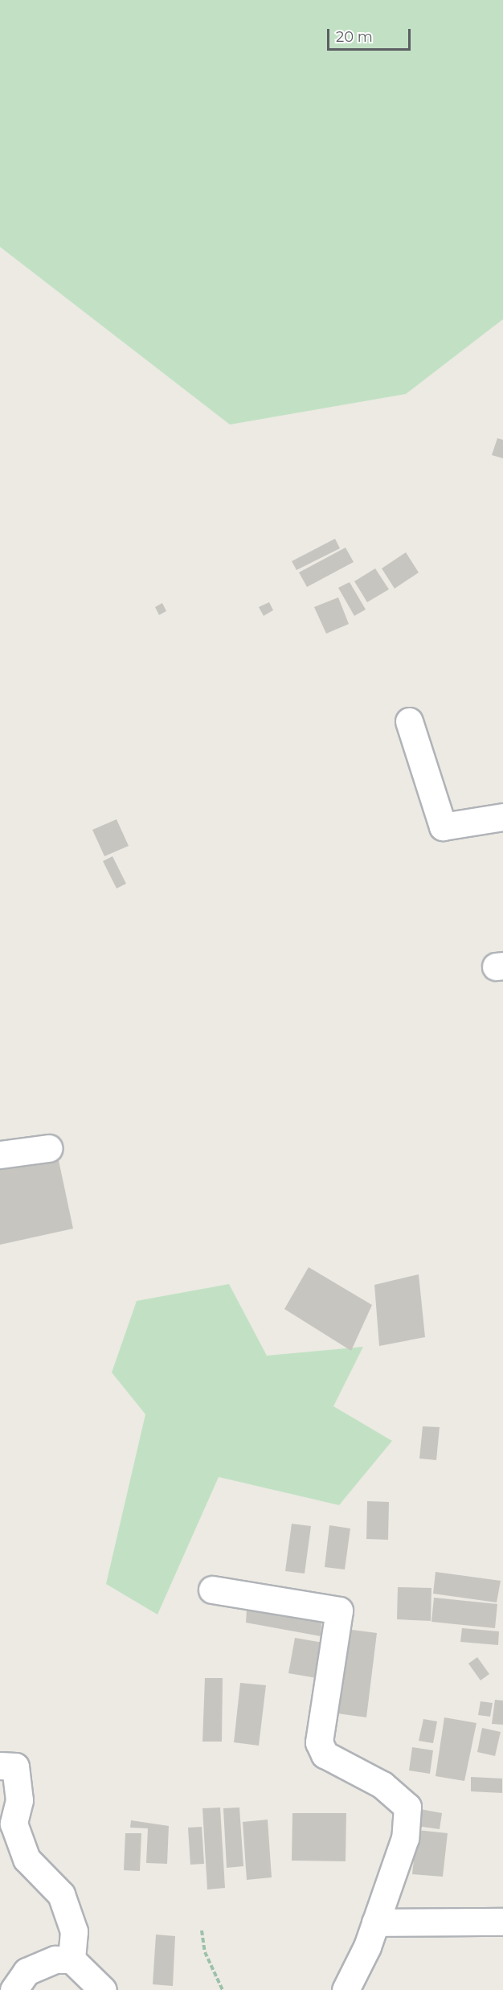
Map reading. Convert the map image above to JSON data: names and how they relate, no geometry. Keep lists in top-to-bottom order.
{
  "scale_bar": "20 m"
}
